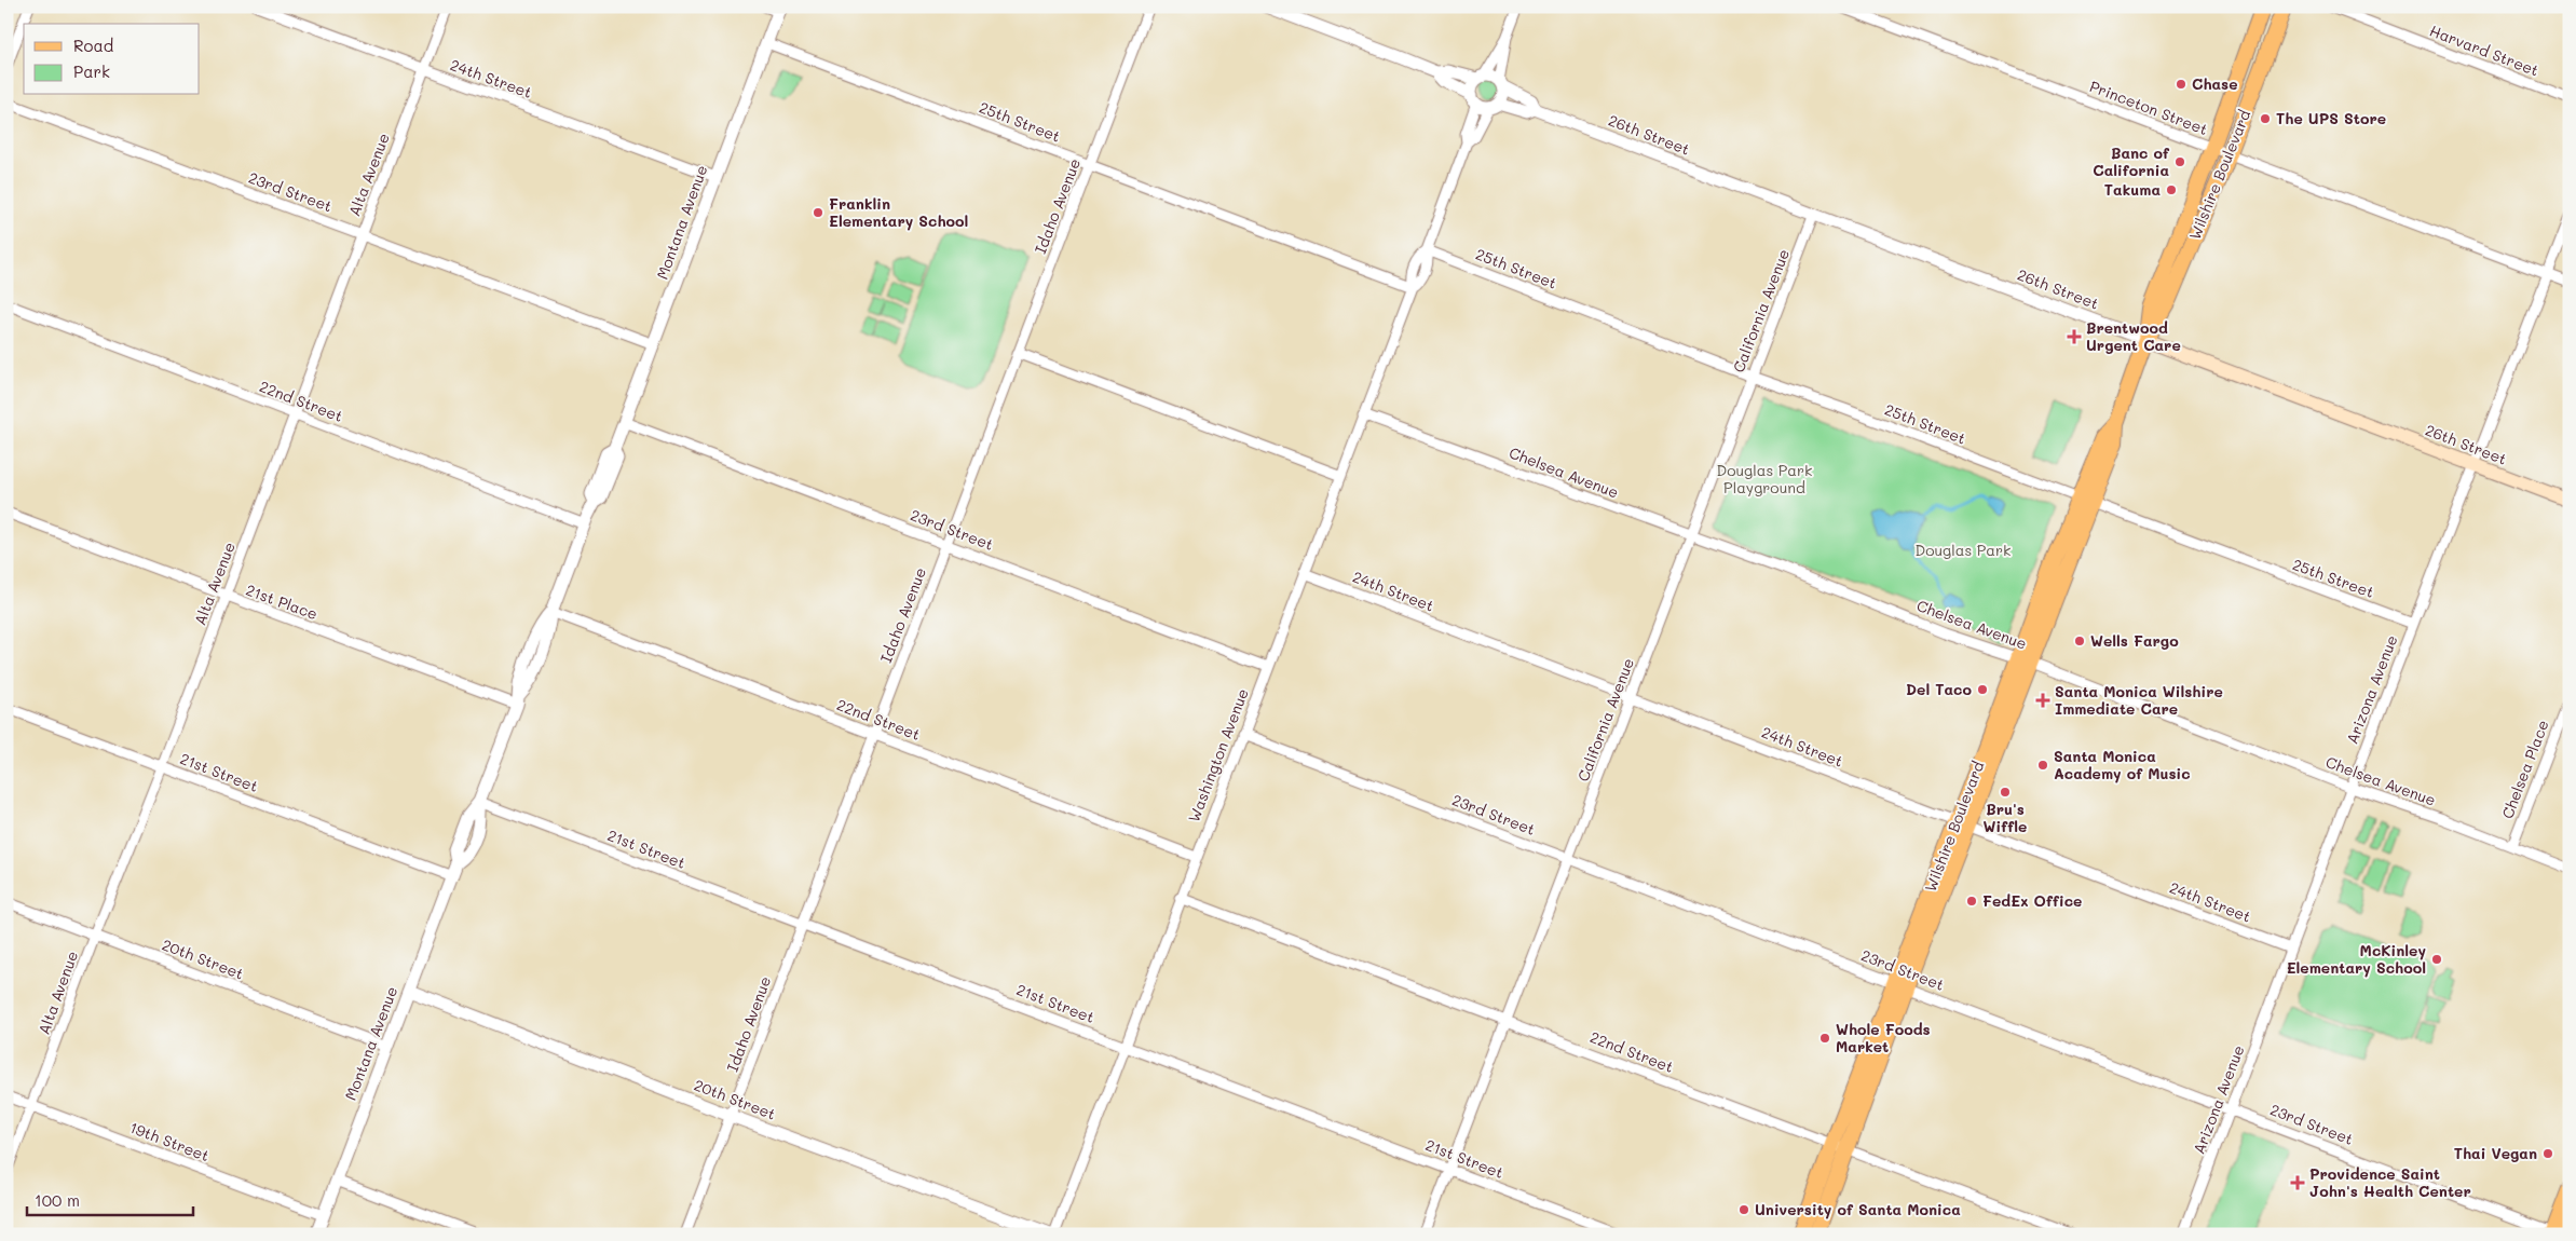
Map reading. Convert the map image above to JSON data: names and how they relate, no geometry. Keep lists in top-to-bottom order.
{
  "streets": {
    "main road": ["26th Street", "Wilshire Boulevard"],
    "street": [
      "Harvard Street",
      "24th Street",
      "Princeton Street",
      "25th Street",
      "Alta Avenue",
      "23rd Street",
      "Idaho Avenue",
      "Montana Avenue",
      "California Avenue",
      "22nd Street",
      "Chelsea Avenue",
      "21st Place",
      "Arizona Avenue",
      "Washington Avenue",
      "Chelsea Place",
      "21st Street",
      "20th Street",
      "19th Street"
    ]
  },
  "crossings": [
    ["24th Street", "Alta Avenue"],
    ["24th Street", "Wilshire Boulevard"],
    ["24th Street", "Montana Avenue"],
    ["24th Street", "California Avenue"],
    ["24th Street", "Arizona Avenue"],
    ["24th Street", "Washington Avenue"],
    ["Princeton Street", "Wilshire Boulevard"],
    ["Princeton Street", "Arizona Avenue"],
    ["25th Street", "Wilshire Boulevard"],
    ["25th Street", "Idaho Avenue"],
    ["25th Street", "Montana Avenue"],
    ["25th Street", "California Avenue"],
    ["25th Street", "Arizona Avenue"],
    ["25th Street", "Washington Avenue"],
    ["26th Street", "Wilshire Boulevard"],
    ["26th Street", "California Avenue"],
    ["26th Street", "Arizona Avenue"],
    ["26th Street", "Washington Avenue"],
    ["Alta Avenue", "23rd Street"],
    ["Alta Avenue", "22nd Street"],
    ["Alta Avenue", "21st Place"],
    ["Alta Avenue", "21st Street"],
    ["Alta Avenue", "20th Street"],
    ["Alta Avenue", "19th Street"],
    ["Wilshire Boulevard", "23rd Street"],
    ["Wilshire Boulevard", "22nd Street"],
    ["Wilshire Boulevard", "Chelsea Avenue"],
    ["23rd Street", "Idaho Avenue"],
    ["23rd Street", "Montana Avenue"],
    ["23rd Street", "California Avenue"],
    ["23rd Street", "Arizona Avenue"],
    ["23rd Street", "Washington Avenue"],
    ["Idaho Avenue", "22nd Street"],
    ["Idaho Avenue", "21st Street"],
    ["Idaho Avenue", "20th Street"],
    ["Montana Avenue", "22nd Street"],
    ["Montana Avenue", "21st Place"],
    ["Montana Avenue", "21st Street"],
    ["Montana Avenue", "20th Street"],
    ["Montana Avenue", "19th Street"],
    ["California Avenue", "22nd Street"],
    ["California Avenue", "Chelsea Avenue"],
    ["California Avenue", "21st Street"],
    ["22nd Street", "Washington Avenue"],
    ["Chelsea Avenue", "Arizona Avenue"],
    ["Chelsea Avenue", "Washington Avenue"],
    ["Chelsea Avenue", "Chelsea Place"],
    ["Washington Avenue", "21st Street"],
    ["Washington Avenue", "20th Street"]
  ],
  "parks": ["Douglas Park Playground", "Douglas Park"],
  "places": {
    "other": [
      "Chase",
      "The UPS Store",
      "Banc of California",
      "Takuma",
      "Franklin Elementary School",
      "Wells Fargo",
      "Del Taco",
      "Santa Monica Academy of Music",
      "Bru's Wiffle",
      "FedEx Office",
      "McKinley Elementary School",
      "Whole Foods Market",
      "Thai Vegan",
      "University of Santa Monica"
    ],
    "health": ["Brentwood Urgent Care", "Santa Monica Wilshire Immediate Care", "Providence Saint John's Health Center"]
  },
  "legend": ["Road", "Park"],
  "scale_bar": "100 m"
}
